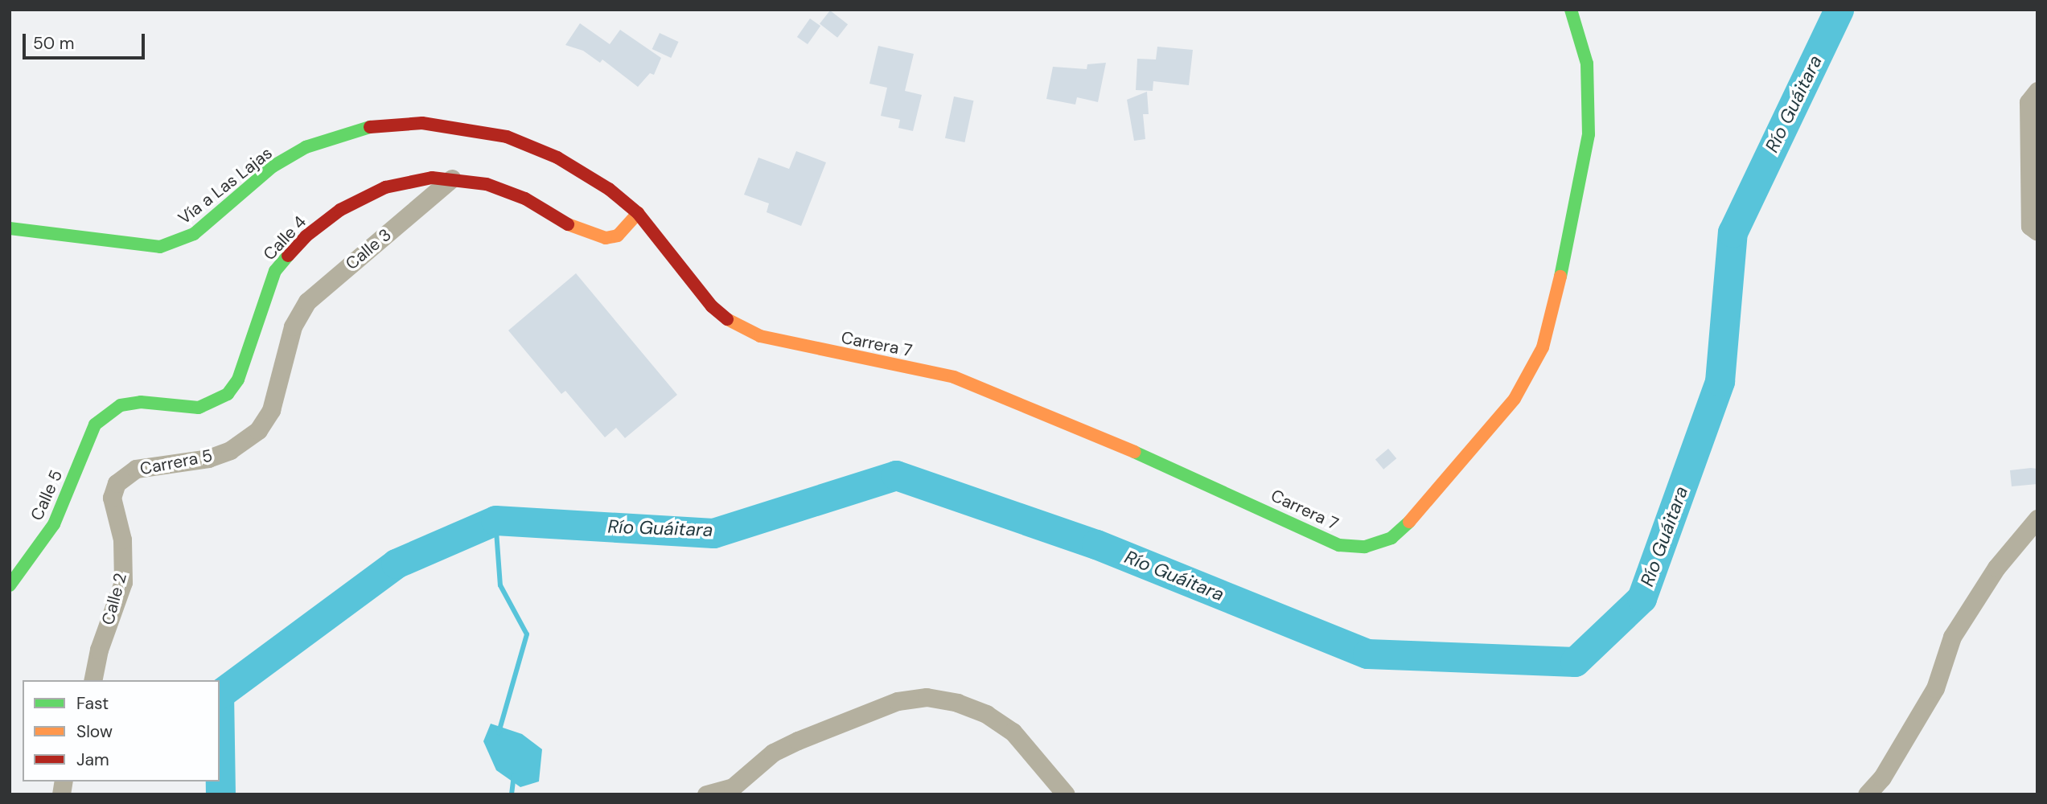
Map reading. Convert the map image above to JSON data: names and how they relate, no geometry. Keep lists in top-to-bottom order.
{
  "streets": {
    "street": [
      "Vía a Las Lajas",
      "Calle 4",
      "Calle 3",
      "Carrera 7",
      "Carrera 5",
      "Calle 5",
      "Calle 2"
    ]
  },
  "crossings": [
    ["Vía a Las Lajas", "Carrera 7"],
    ["Calle 4", "Calle 3"],
    ["Calle 4", "Calle 5"],
    ["Calle 3", "Carrera 5"],
    ["Carrera 5", "Calle 2"]
  ],
  "water": ["Río Guáitara"],
  "legend": ["Fast", "Slow", "Jam"],
  "scale_bar": "50 m"
}
